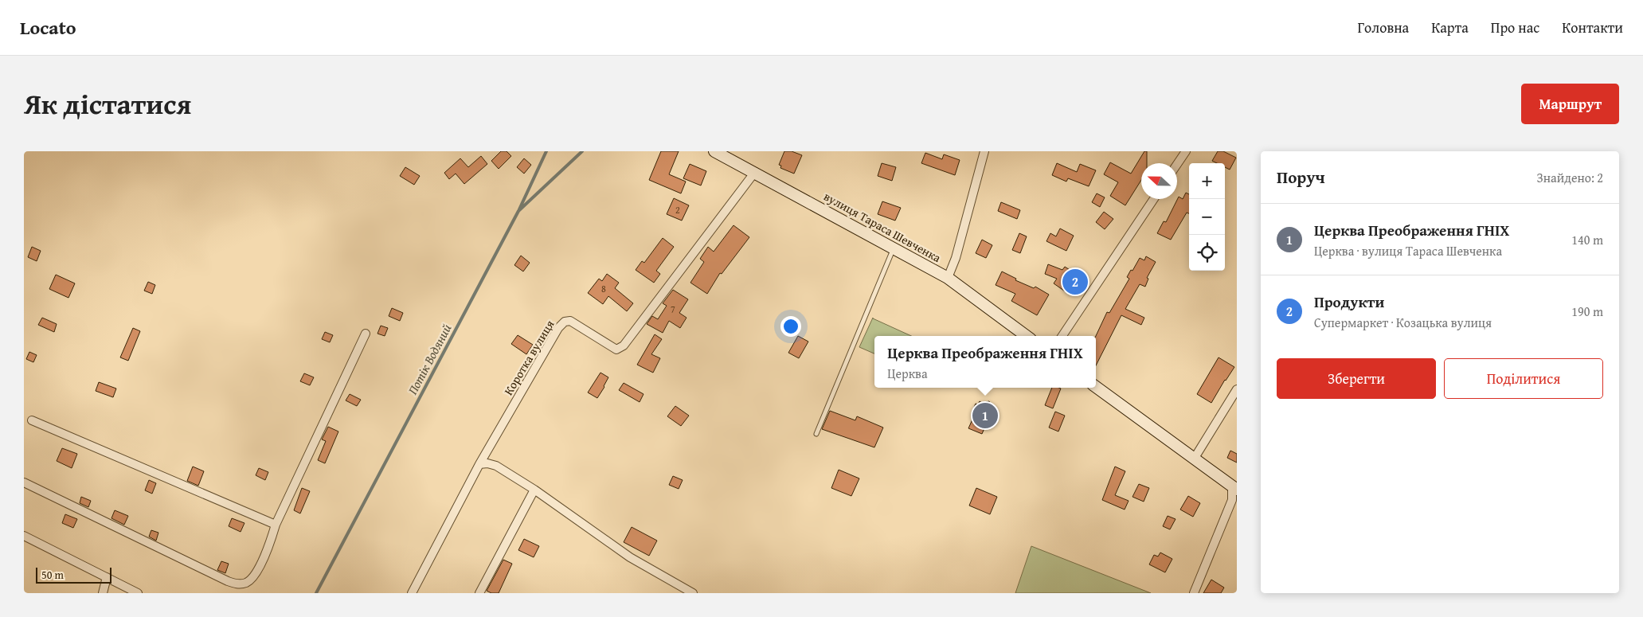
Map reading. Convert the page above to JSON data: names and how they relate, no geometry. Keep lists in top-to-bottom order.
{
  "streets": {
    "street": ["вулиця Тараса Шевченка", "Коротка вулиця"]
  },
  "crossings": [
    ["вулиця Тараса Шевченка", "Коротка вулиця"]
  ],
  "water": ["Потік Водяний"],
  "house_numbers": ["2", "8", "7"],
  "scale_bar": "50 m",
  "north": "left",
  "page": {
    "header": "Locato",
    "nav": [
      "Головна",
      "Карта",
      "Про нас",
      "Контакти"
    ],
    "title": "Як дістатися",
    "buttons": [
      "Маршрут",
      ["Зберегти", "Поділитися"]
    ],
    "heading": ["Поруч", "Знайдено: 2"],
    "map_buttons": ["+", "−"],
    "list": [
      {
        "mark": "1",
        "name": "Церква Преображення ГНІХ",
        "note": "Церква · вулиця Тараса Шевченка",
        "value": "140 m"
      },
      {
        "mark": "2",
        "name": "Продукти",
        "note": "Супермаркет · Козацька вулиця",
        "value": "190 m"
      }
    ],
    "pins": ["2", "1"],
    "popup": ["Церква Преображення ГНІХ", "Церква"],
    "scale": "50 m"
  }
}
